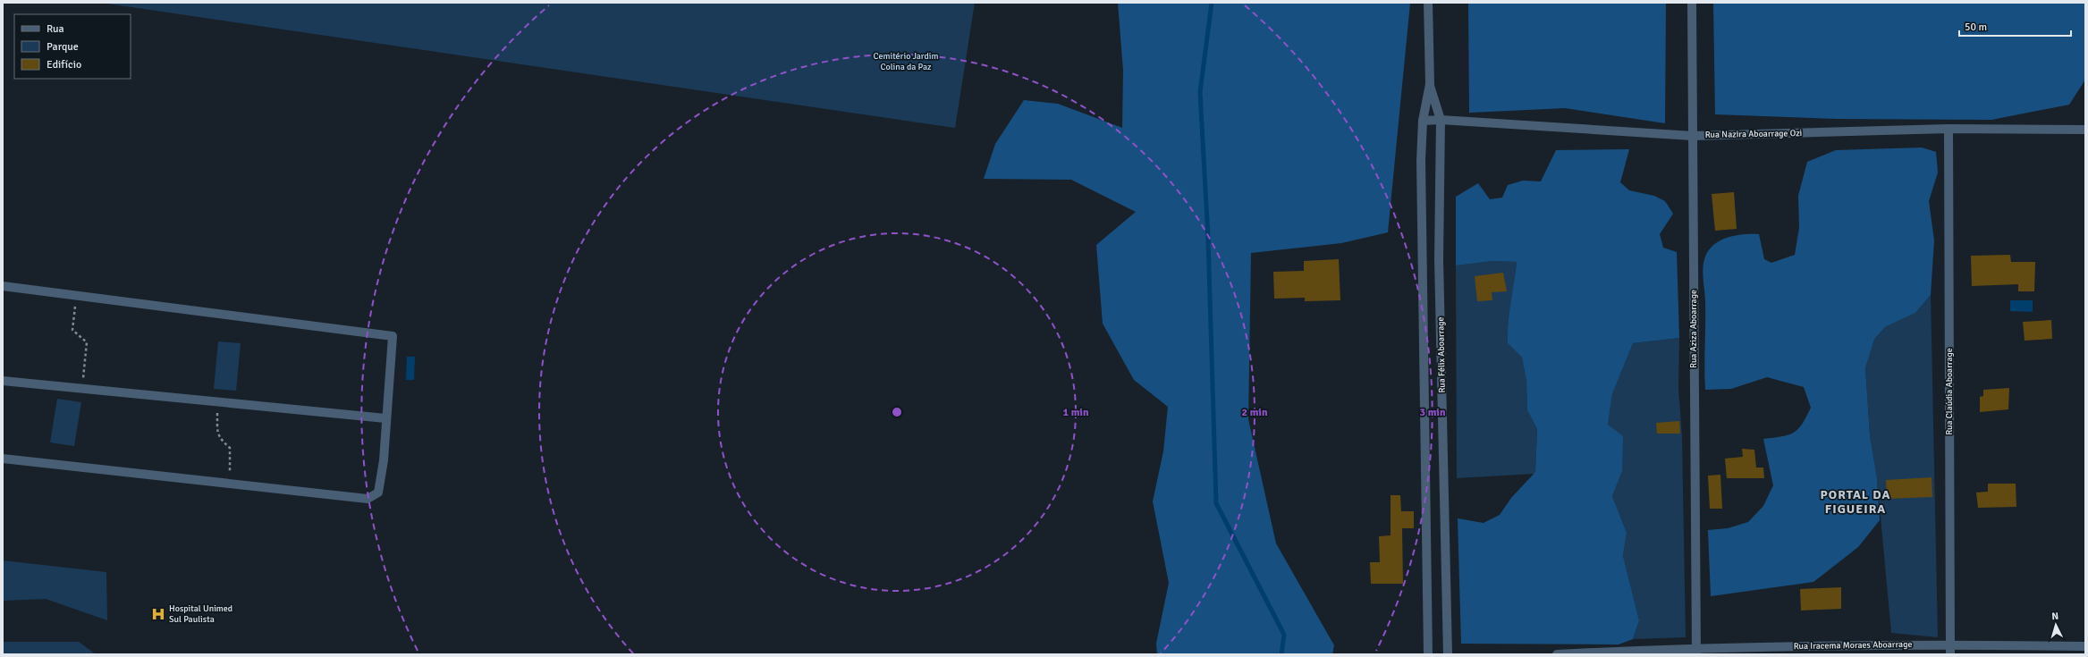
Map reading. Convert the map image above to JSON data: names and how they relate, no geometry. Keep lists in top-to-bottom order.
{
  "streets": {
    "street": [
      "Rua Nazira Aboarrage Ozi",
      "Rua Aziza Aboarrage",
      "Rua Félix Aboarrage",
      "Rua Claúdia Aboarrage",
      "Rua Iracema Moraes Aboarrage"
    ]
  },
  "crossings": [
    ["Rua Nazira Aboarrage Ozi", "Rua Aziza Aboarrage"],
    ["Rua Nazira Aboarrage Ozi", "Rua Félix Aboarrage"],
    ["Rua Nazira Aboarrage Ozi", "Rua Claúdia Aboarrage"],
    ["Rua Aziza Aboarrage", "Rua Iracema Moraes Aboarrage"],
    ["Rua Claúdia Aboarrage", "Rua Iracema Moraes Aboarrage"]
  ],
  "districts": ["PORTAL DA FIGUEIRA"],
  "parks": ["Cemitério Jardim Colina da Paz"],
  "places": {
    "hospital": ["Hospital Unimed Sul Paulista"]
  },
  "legend": ["Rua", "Parque", "Edifício"],
  "scale_bar": "50 m",
  "north": "top",
  "rings": ["1 min", "2 min", "3 min"]
}
